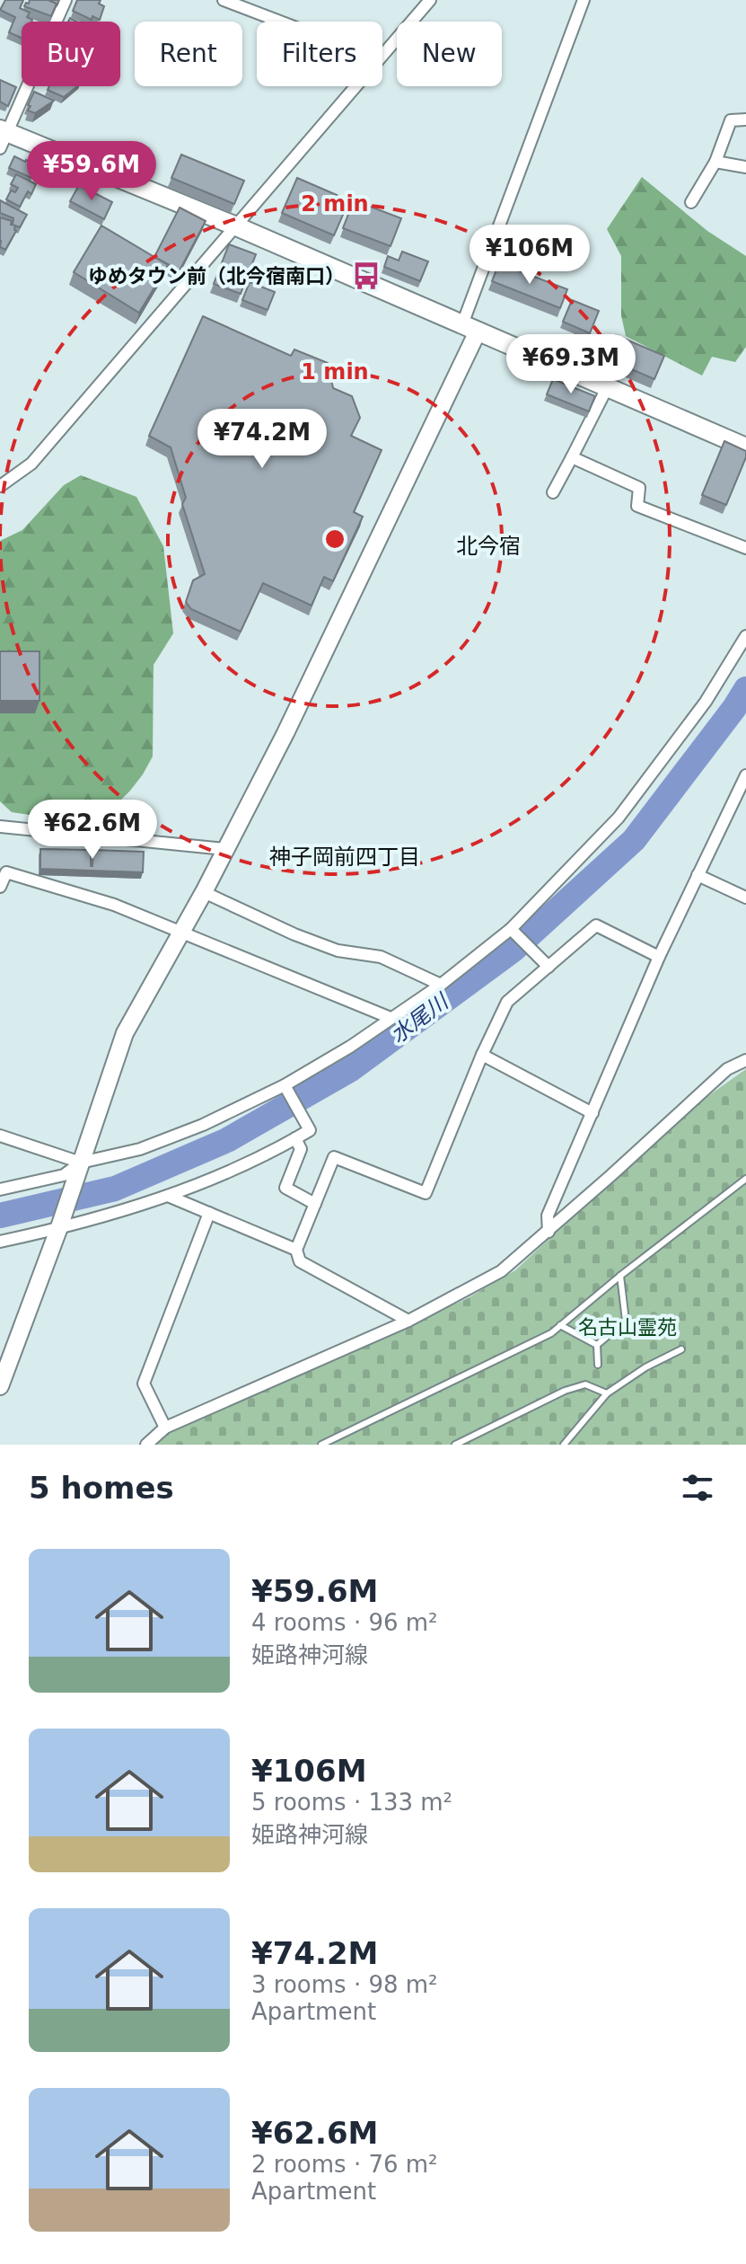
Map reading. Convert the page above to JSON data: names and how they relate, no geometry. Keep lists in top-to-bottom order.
{
  "districts": ["北今宿", "神子岡前四丁目"],
  "water": ["水尾川"],
  "parks": ["名古山霊苑"],
  "places": {
    "bus stop": ["ゆめタウン前（北今宿南口）"]
  },
  "page": {
    "chip": [
      "Buy",
      "Rent",
      "Filters",
      "New"
    ],
    "price": [
      "¥59.6M",
      "¥106M",
      "¥69.3M",
      "¥74.2M",
      "¥62.6M"
    ],
    "heading": "5 homes",
    "list": [
      {
        "name": "¥59.6M",
        "note": "4 rooms · 96 m² · 姫路神河線"
      },
      {
        "name": "¥106M",
        "note": "5 rooms · 133 m² · 姫路神河線"
      },
      {
        "name": "¥74.2M",
        "note": "3 rooms · 98 m² · Apartment"
      },
      {
        "name": "¥62.6M",
        "note": "2 rooms · 76 m² · Apartment"
      }
    ]
  },
  "rings": ["2 min", "1 min"]
}
